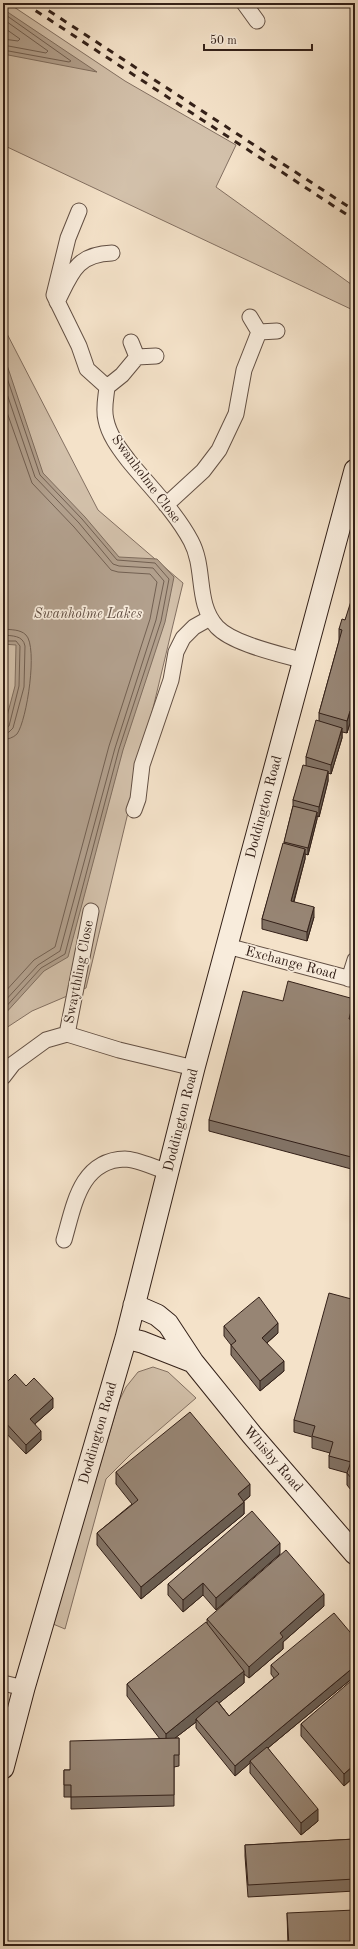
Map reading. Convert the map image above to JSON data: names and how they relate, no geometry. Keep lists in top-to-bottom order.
{
  "streets": {
    "main road": ["Doddington Road", "Whisby Road"],
    "street": ["Swanholme Close", "Exchange Road", "Swaythling Close"]
  },
  "crossings": [
    ["Swanholme Close", "Doddington Road"],
    ["Doddington Road", "Exchange Road"],
    ["Doddington Road", "Swaythling Close"],
    ["Doddington Road", "Whisby Road"]
  ],
  "parks": ["Swanholme Lakes"],
  "scale_bar": "50 m"
}
